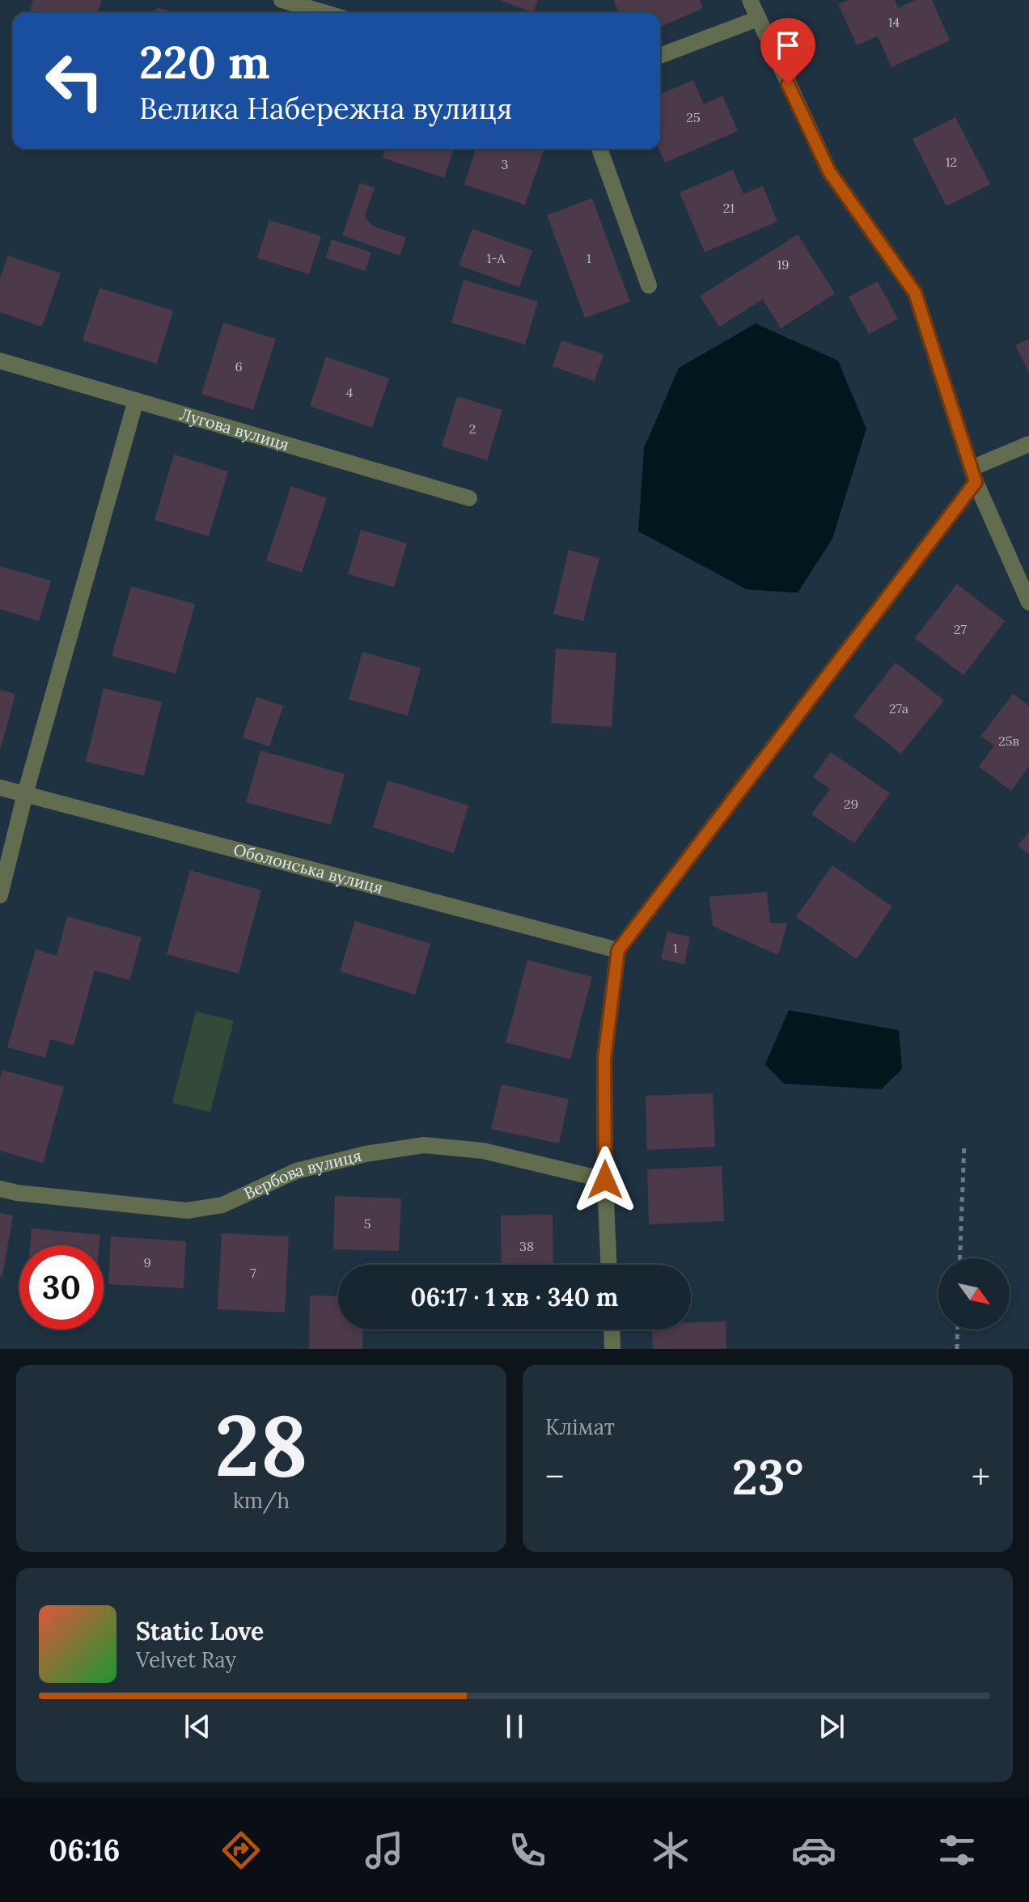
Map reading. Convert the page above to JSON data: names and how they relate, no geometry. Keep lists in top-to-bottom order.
{
  "streets": {
    "street": ["Лугова вулиця", "Оболонська вулиця", "Вербова вулиця"]
  },
  "house_numbers": [
    "14",
    "25",
    "12",
    "3",
    "21",
    "1-А",
    "1",
    "19",
    "6",
    "4",
    "2",
    "27",
    "27а",
    "25в",
    "29",
    "1",
    "5",
    "38",
    "9",
    "7"
  ],
  "north": "bottom right",
  "page": {
    "turn": ["220 m", "Велика Набережна вулиця"],
    "limit": "30",
    "trip": "06:17 · 1 хв · 340 m",
    "tile": [
      ["28", "km/h"],
      "Клімат"
    ],
    "heat": ["−", "23°", "+"],
    "song": ["Static Love", "Velvet Ray"],
    "tabs": "06:16"
  }
}
